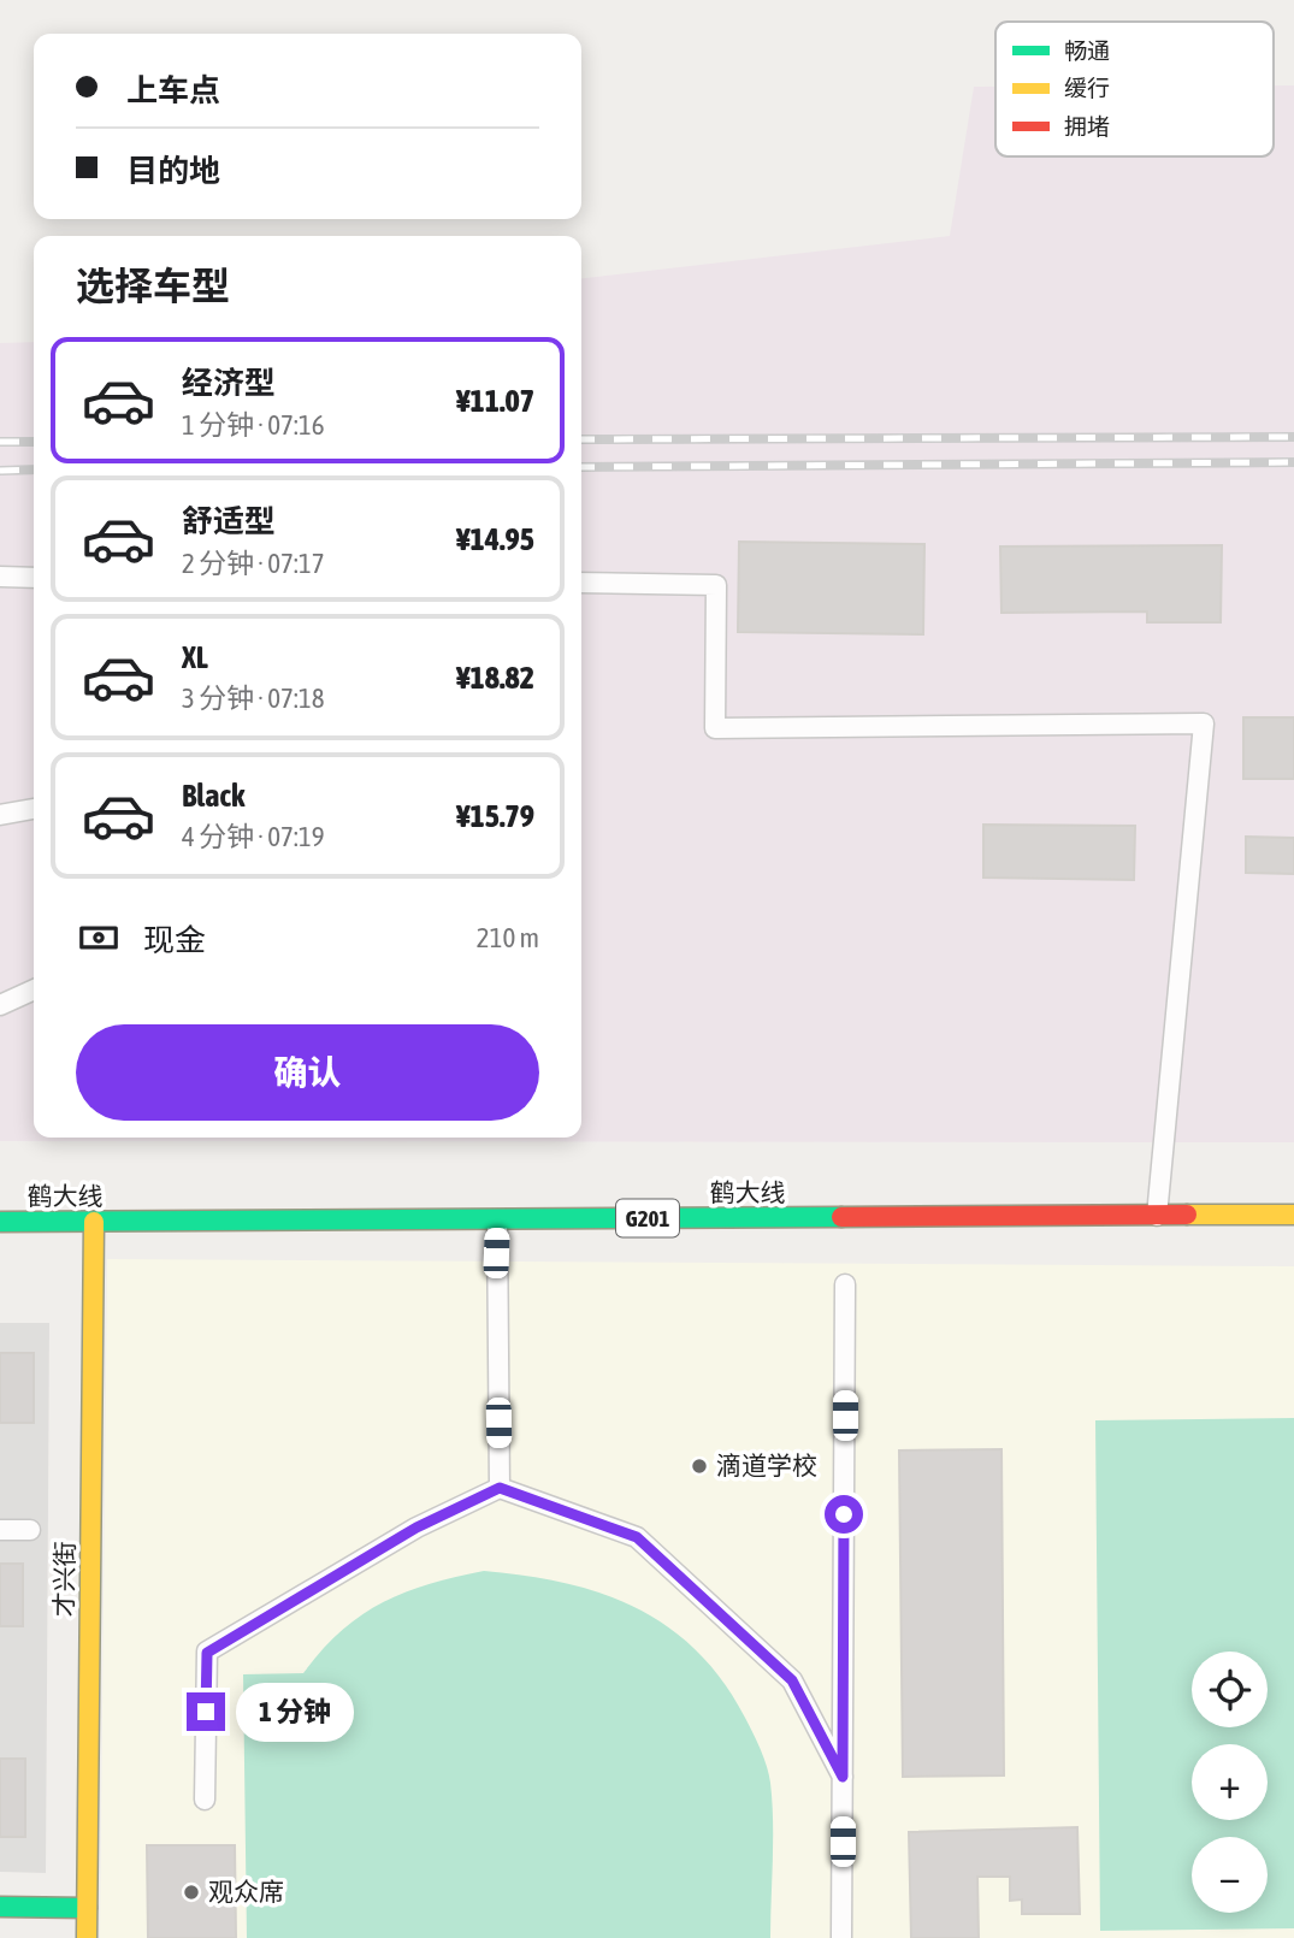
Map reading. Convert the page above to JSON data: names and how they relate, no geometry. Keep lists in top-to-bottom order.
{
  "streets": {
    "main road": ["鹤大线", "G201", "才兴街"]
  },
  "crossings": [
    ["鹤大线", "才兴街"]
  ],
  "places": ["滴道学校", "观众席"],
  "legend": ["畅通", "缓行", "拥堵"],
  "page": {
    "banner": ["上车点", "目的地"],
    "heading": "选择车型",
    "list": [
      {
        "name": "经济型",
        "note": "1 分钟 · 07:16",
        "value": "¥11.07"
      },
      {
        "name": "舒适型",
        "note": "2 分钟 · 07:17",
        "value": "¥14.95"
      },
      {
        "name": "XL",
        "note": "3 分钟 · 07:18",
        "value": "¥18.82"
      },
      {
        "name": "Black",
        "note": "4 分钟 · 07:19",
        "value": "¥15.79"
      }
    ],
    "pay": ["现金", "210 m"],
    "buttons": "确认",
    "map_buttons": ["+", "−"],
    "bubble": "1 分钟"
  }
}
